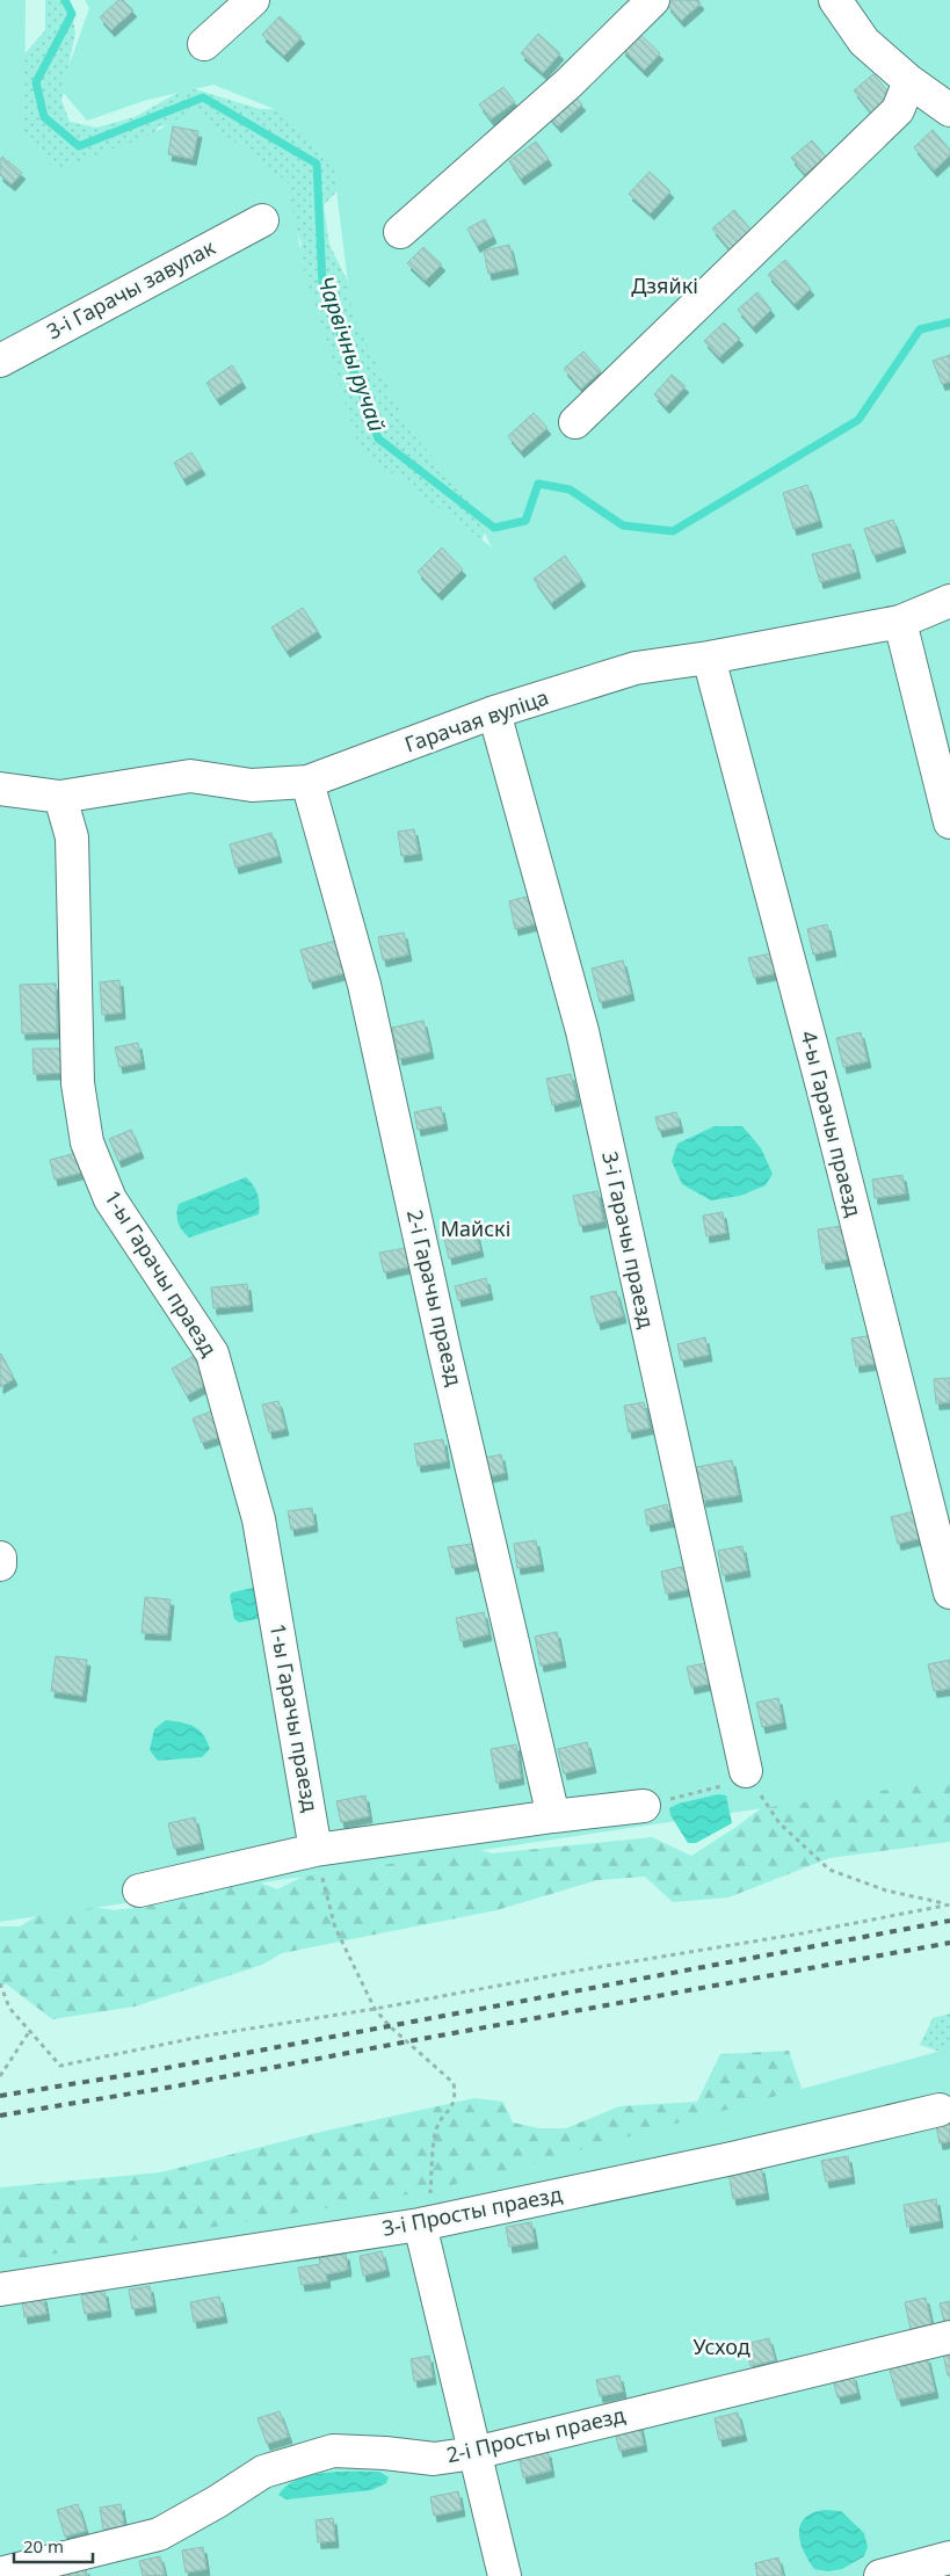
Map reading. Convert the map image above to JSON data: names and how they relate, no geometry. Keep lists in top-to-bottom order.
{
  "streets": {
    "street": [
      "3-і Гарачы завулак",
      "Гарачая вуліца",
      "4-ы Гарачы праезд",
      "3-і Гарачы праезд",
      "1-ы Гарачы праезд",
      "2-і Гарачы праезд",
      "3-і Просты праезд",
      "2-і Просты праезд"
    ]
  },
  "crossings": [
    ["Гарачая вуліца", "4-ы Гарачы праезд"],
    ["Гарачая вуліца", "3-і Гарачы праезд"],
    ["Гарачая вуліца", "1-ы Гарачы праезд"],
    ["Гарачая вуліца", "2-і Гарачы праезд"]
  ],
  "water": ["Чарвічны ручай"],
  "parks": ["Дзяйкі", "Майскі", "Усход"],
  "scale_bar": "20 m"
}
